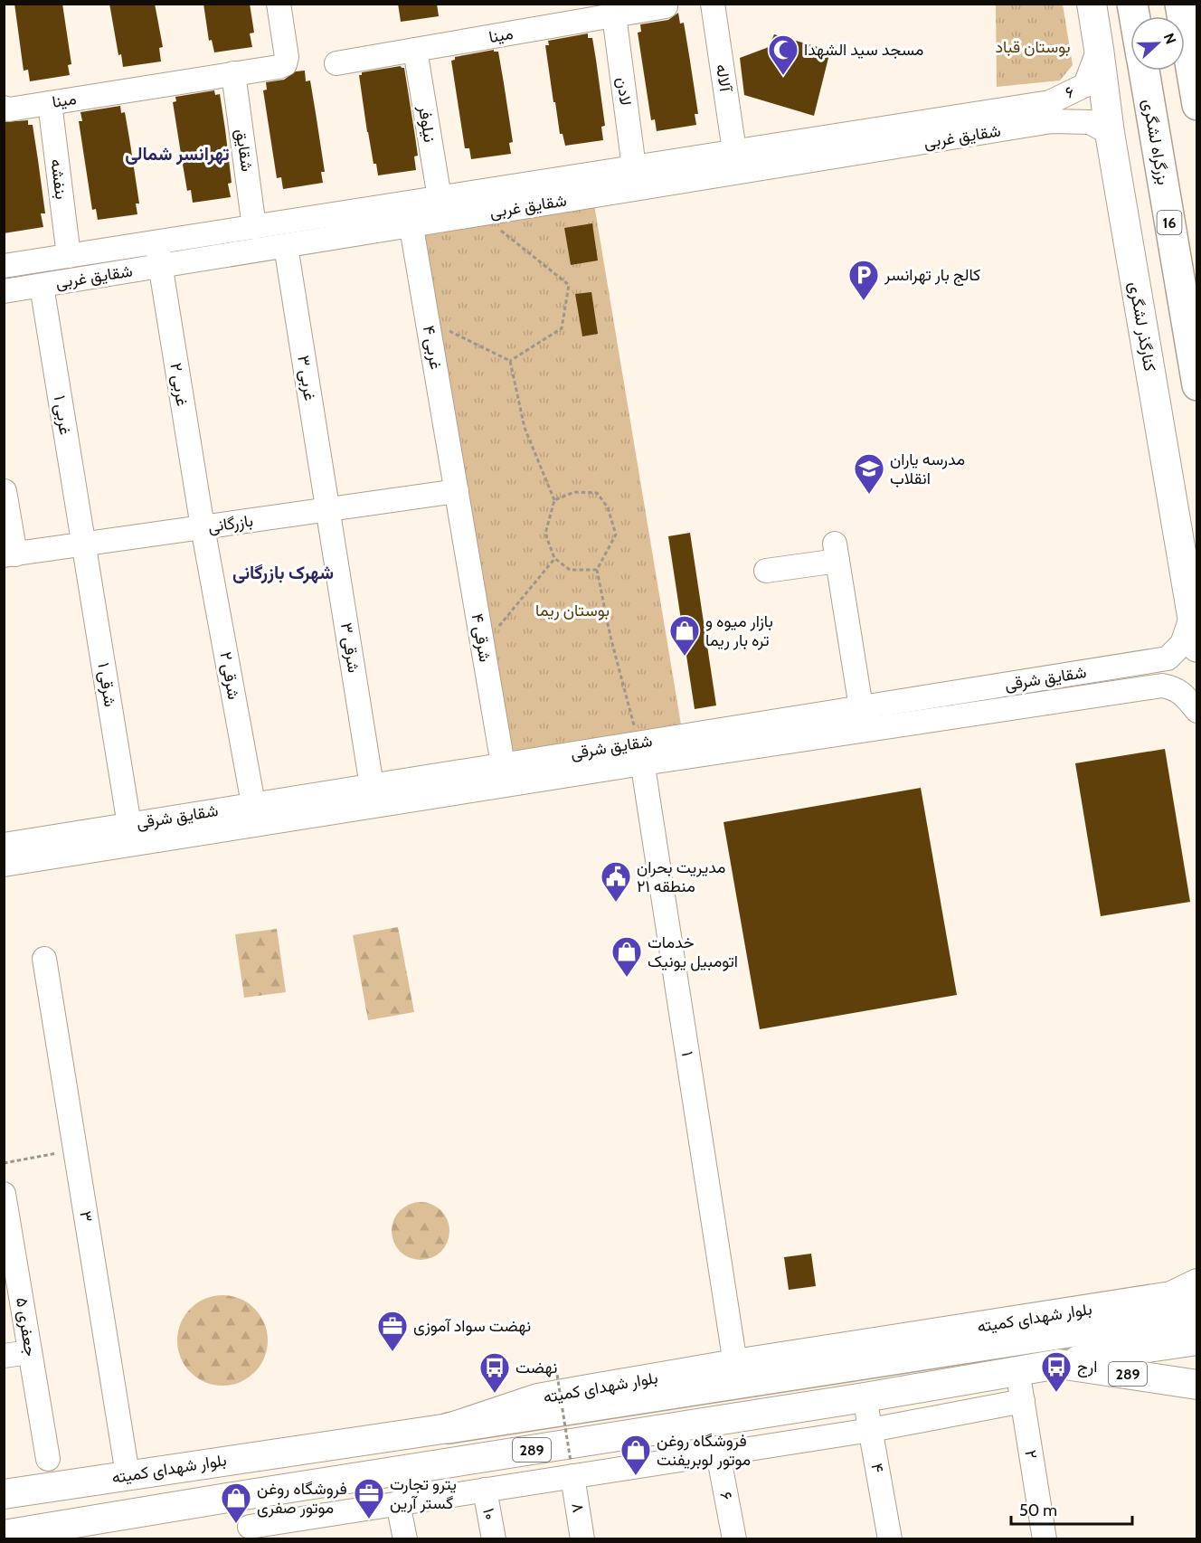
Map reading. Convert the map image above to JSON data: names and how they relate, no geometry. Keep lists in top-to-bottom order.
{
  "streets": {
    "highway": ["بزرگراه لشگری", "16"],
    "main road": ["کنارگذر لشگری", "بلوار شهدای کمیته", "289"],
    "street": [
      "مینا",
      "آلاله",
      "لادن",
      "۶",
      "نیلوفر",
      "شقایق غربی",
      "شقایق",
      "بنفشه",
      "۴ غربی",
      "۳ غربی",
      "۲ غربی",
      "۱ غربی",
      "بازرگانی",
      "۴ شرقی",
      "۳ شرقی",
      "۲ شرقی",
      "شقایق شرقی",
      "۱ شرقی",
      "۱",
      "۳",
      "جعفری ۵",
      "۲",
      "۴",
      "۸",
      "۱۰"
    ]
  },
  "crossings": [
    ["مینا", "لادن"],
    ["مینا", "نیلوفر"],
    ["مینا", "شقایق"],
    ["مینا", "بنفشه"],
    ["آلاله", "شقایق غربی"],
    ["لادن", "شقایق غربی"],
    ["۶", "شقایق غربی"],
    ["۶", "کنارگذر لشگری"],
    ["نیلوفر", "شقایق غربی"],
    ["شقایق غربی", "شقایق"],
    ["شقایق غربی", "بنفشه"],
    ["شقایق غربی", "۴ غربی"],
    ["شقایق غربی", "۳ غربی"],
    ["شقایق غربی", "۲ غربی"],
    ["شقایق غربی", "۱ غربی"],
    ["کنارگذر لشگری", "شقایق شرقی"],
    ["۴ غربی", "بازرگانی"],
    ["۴ غربی", "۴ شرقی"],
    ["۳ غربی", "بازرگانی"],
    ["۳ غربی", "۳ شرقی"],
    ["۲ غربی", "بازرگانی"],
    ["۲ غربی", "۲ شرقی"],
    ["۱ غربی", "بازرگانی"],
    ["۱ غربی", "۱ شرقی"],
    ["بازرگانی", "۴ شرقی"],
    ["بازرگانی", "۳ شرقی"],
    ["بازرگانی", "۲ شرقی"],
    ["بازرگانی", "۱ شرقی"],
    ["۴ شرقی", "شقایق شرقی"],
    ["۳ شرقی", "شقایق شرقی"],
    ["۲ شرقی", "شقایق شرقی"],
    ["شقایق شرقی", "۱ شرقی"],
    ["شقایق شرقی", "۱"],
    ["۱", "بلوار شهدای کمیته"],
    ["۳", "بلوار شهدای کمیته"],
    ["289", "۲"],
    ["289", "۴"]
  ],
  "districts": ["تهرانسر شمالی", "شهرک بازرگانی"],
  "parks": ["بوستان قباد", "بوستان ریما"],
  "places": {
    "mosque": ["مسجد سید الشهدا"],
    "parking": ["کالج بار تهرانسر"],
    "school or university": ["مدرسه یاران انقلاب"],
    "shop": [
      "بازار میوه و تره بار ریما",
      "خدمات اتومبیل یونیک",
      "فروشگاه روغن موتور لوبریفنت",
      "فروشگاه روغن موتور صفری"
    ],
    "public building": ["مدیریت بحران منطقه ۲۱"],
    "office": ["نهضت سواد آموزی", "پترو تجارت گستر آرین"],
    "bus stop": ["ارج", "نهضت"]
  },
  "scale_bar": "50 m",
  "north": "right"
}
